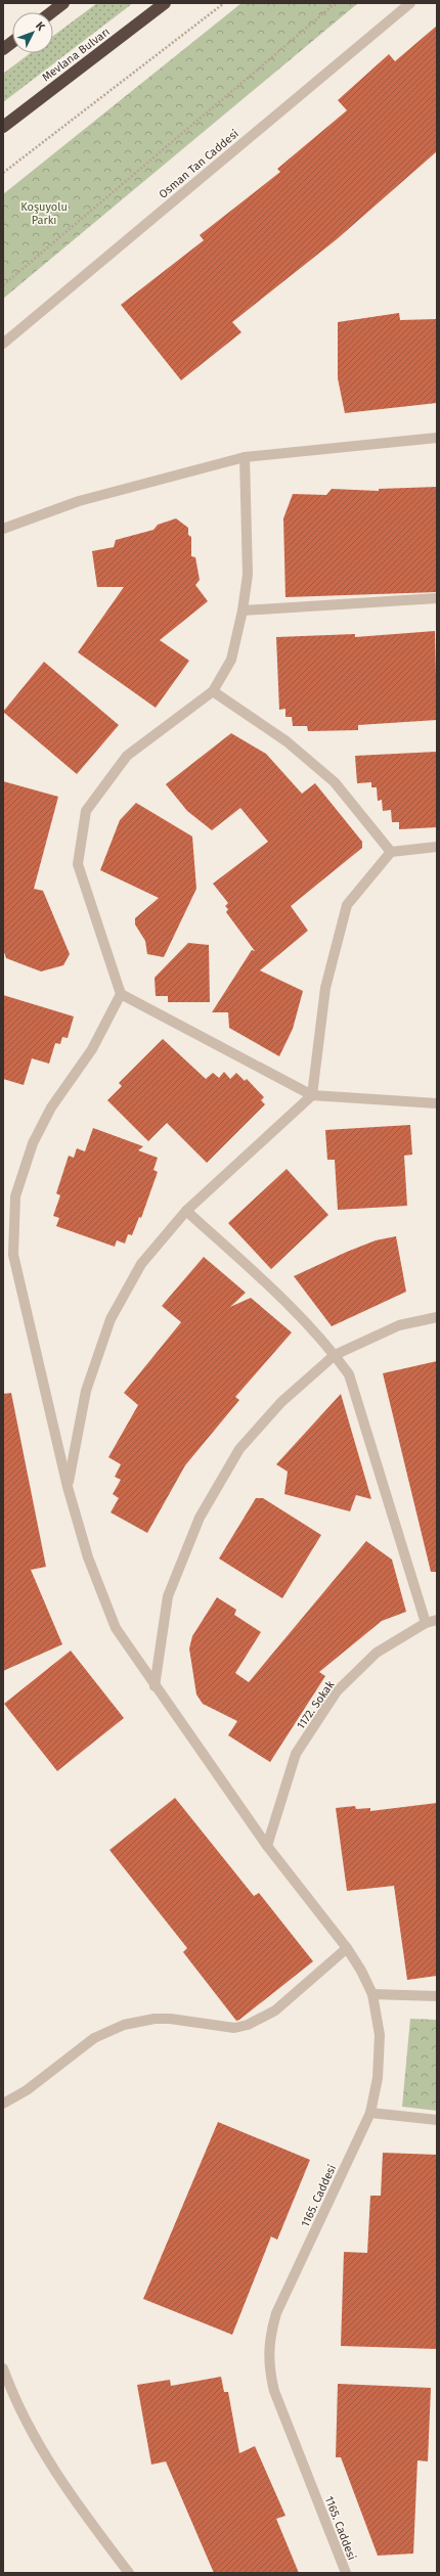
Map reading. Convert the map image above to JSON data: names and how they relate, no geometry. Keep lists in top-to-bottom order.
{
  "streets": {
    "highway": ["Mevlana Bulvarı"],
    "street": ["Osman Tan Caddesi", "1172. Sokak", "1165. Caddesi"]
  },
  "crossings": [
    ["1172. Sokak", "1165. Caddesi"]
  ],
  "parks": ["Koşuyolu Parkı"],
  "north": "top right"
}
